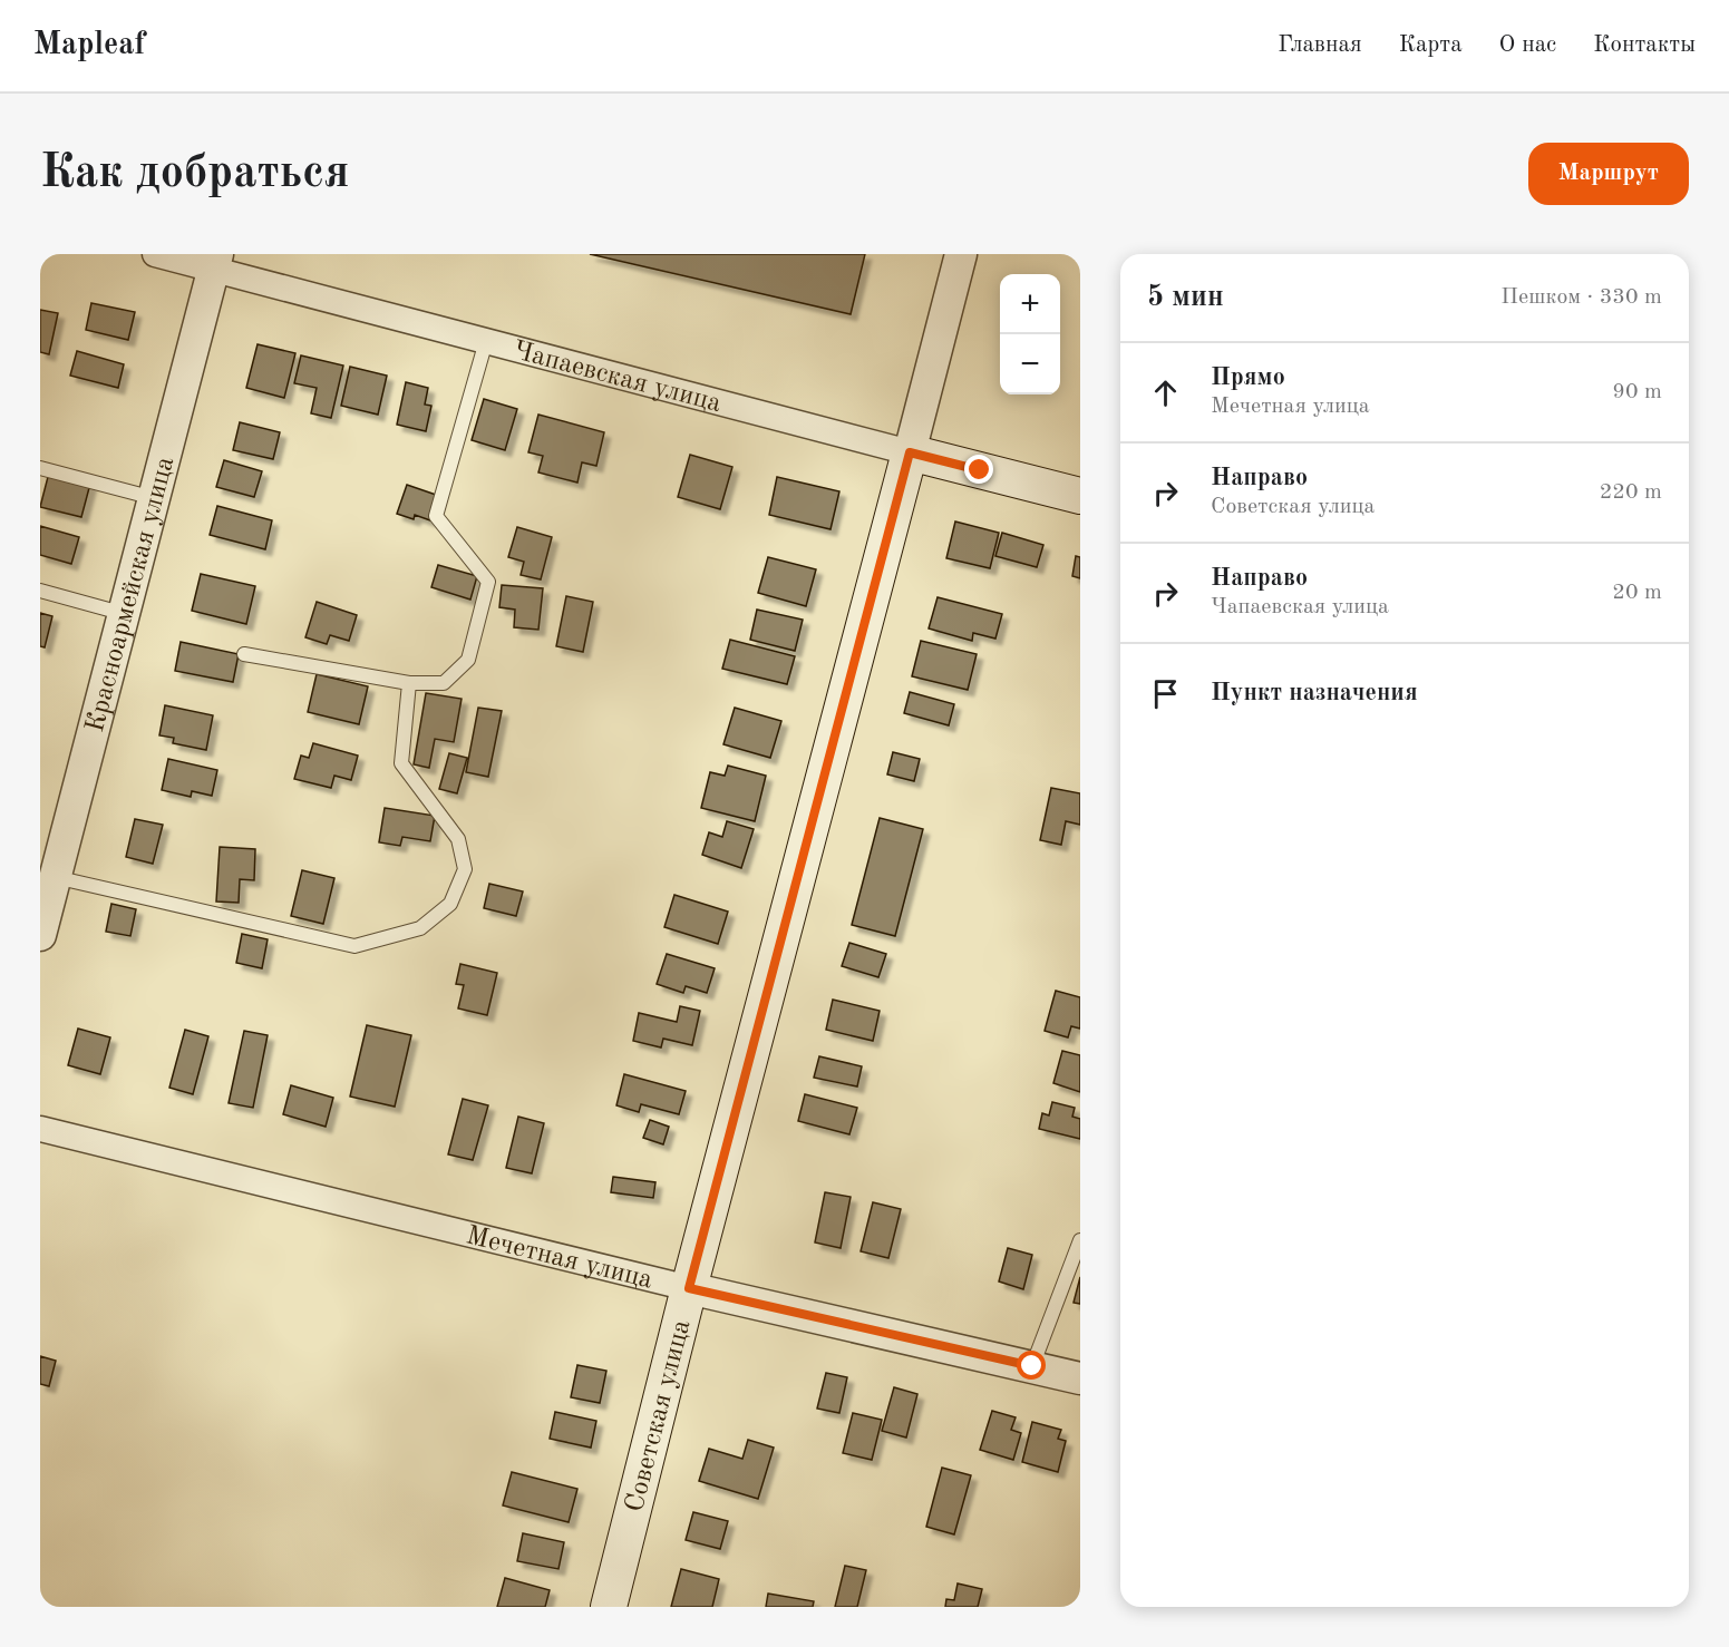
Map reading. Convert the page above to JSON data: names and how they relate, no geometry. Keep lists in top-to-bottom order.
{
  "streets": {
    "main road": ["Чапаевская улица", "Советская улица"],
    "street": ["Красноармейская улица", "Мечетная улица"]
  },
  "crossings": [
    ["Чапаевская улица", "Красноармейская улица"],
    ["Чапаевская улица", "Советская улица"],
    ["Мечетная улица", "Советская улица"]
  ],
  "page": {
    "header": "Mapleaf",
    "nav": [
      "Главная",
      "Карта",
      "О нас",
      "Контакты"
    ],
    "buttons": "Маршрут",
    "title": "Как добраться",
    "heading": ["5 мин", "Пешком · 330 m"],
    "map_buttons": ["+", "−"],
    "list": [
      ["Прямо", "Мечетная улица", "90 m"],
      ["Направо", "Советская улица", "220 m"],
      ["Направо", "Чапаевская улица", "20 m"],
      "Пункт назначения"
    ]
  }
}
